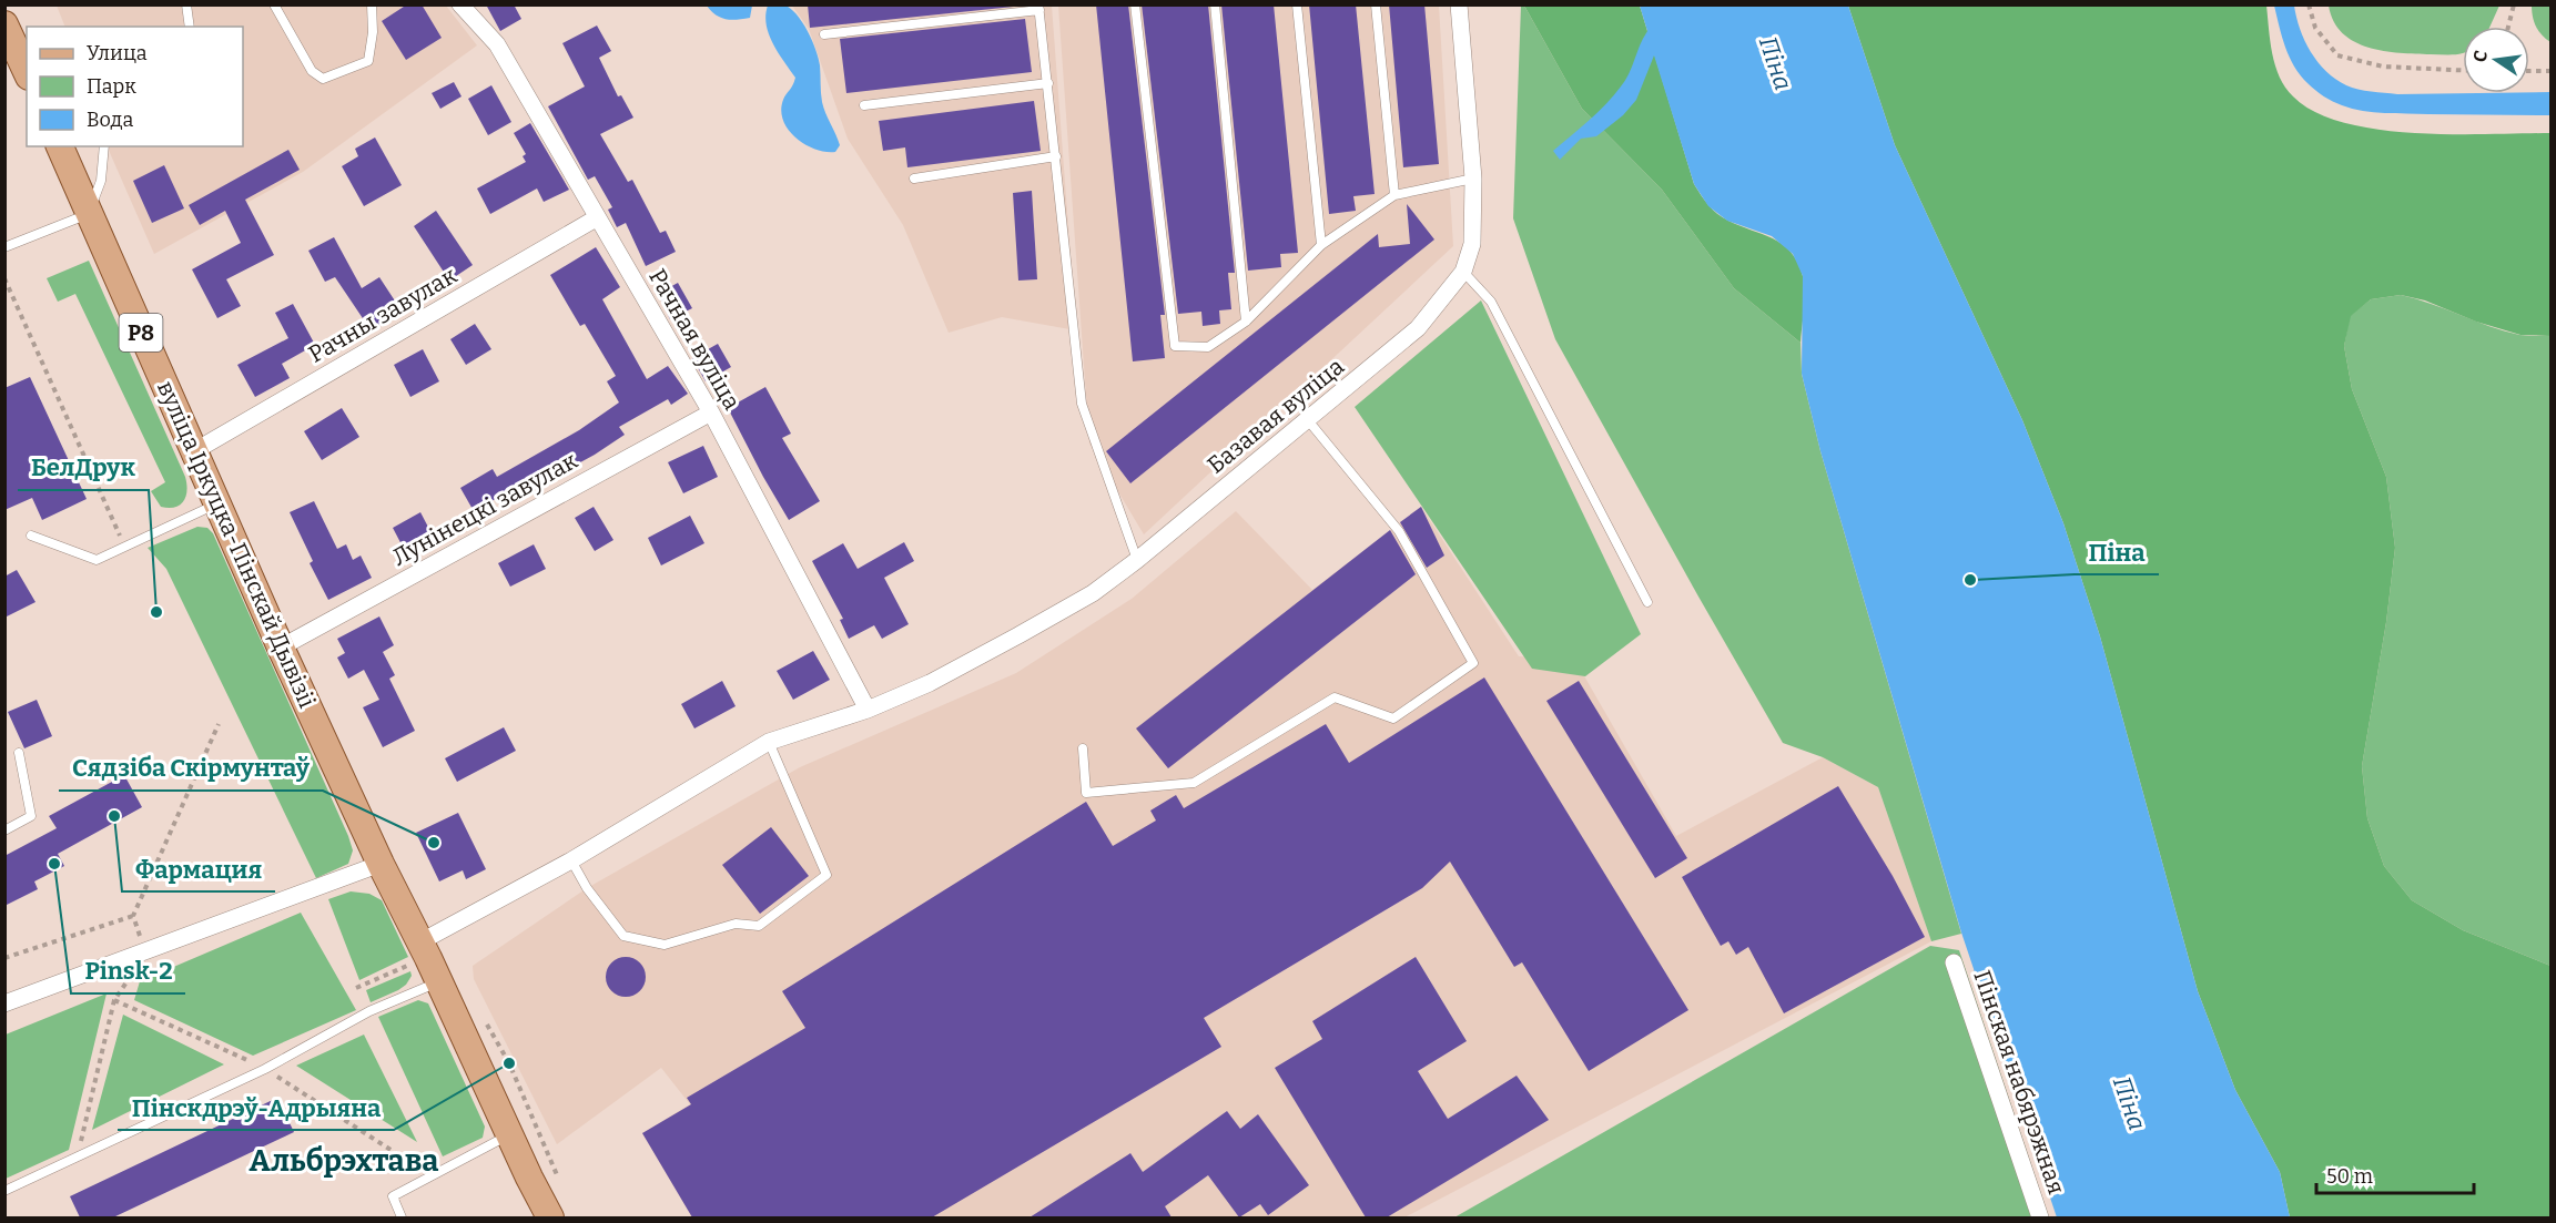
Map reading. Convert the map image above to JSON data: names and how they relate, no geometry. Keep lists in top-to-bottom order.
{
  "streets": {
    "main road": ["Р8", "вуліца Іркуцка-Пінскай Дывізіі"],
    "street": [
      "Рачны завулак",
      "Рачная вуліца",
      "Базавая вуліца",
      "Лунінецкі завулак",
      "Пінская набярэжная"
    ]
  },
  "crossings": [
    ["Рачны завулак", "Рачная вуліца"],
    ["Рачны завулак", "вуліца Іркуцка-Пінскай Дывізіі"],
    ["Рачная вуліца", "Базавая вуліца"],
    ["Рачная вуліца", "Лунінецкі завулак"],
    ["Лунінецкі завулак", "вуліца Іркуцка-Пінскай Дывізіі"]
  ],
  "districts": ["Альбрэхтава"],
  "water": ["Піна"],
  "places": [
    "Піна",
    "БелДрук",
    "Фармация",
    "Сядзіба Скірмунтаў",
    "Pinsk-2",
    "Пінскдрэў-Адрыяна"
  ],
  "legend": ["Улица", "Парк", "Вода"],
  "scale_bar": "50 m",
  "north": "left"
}
